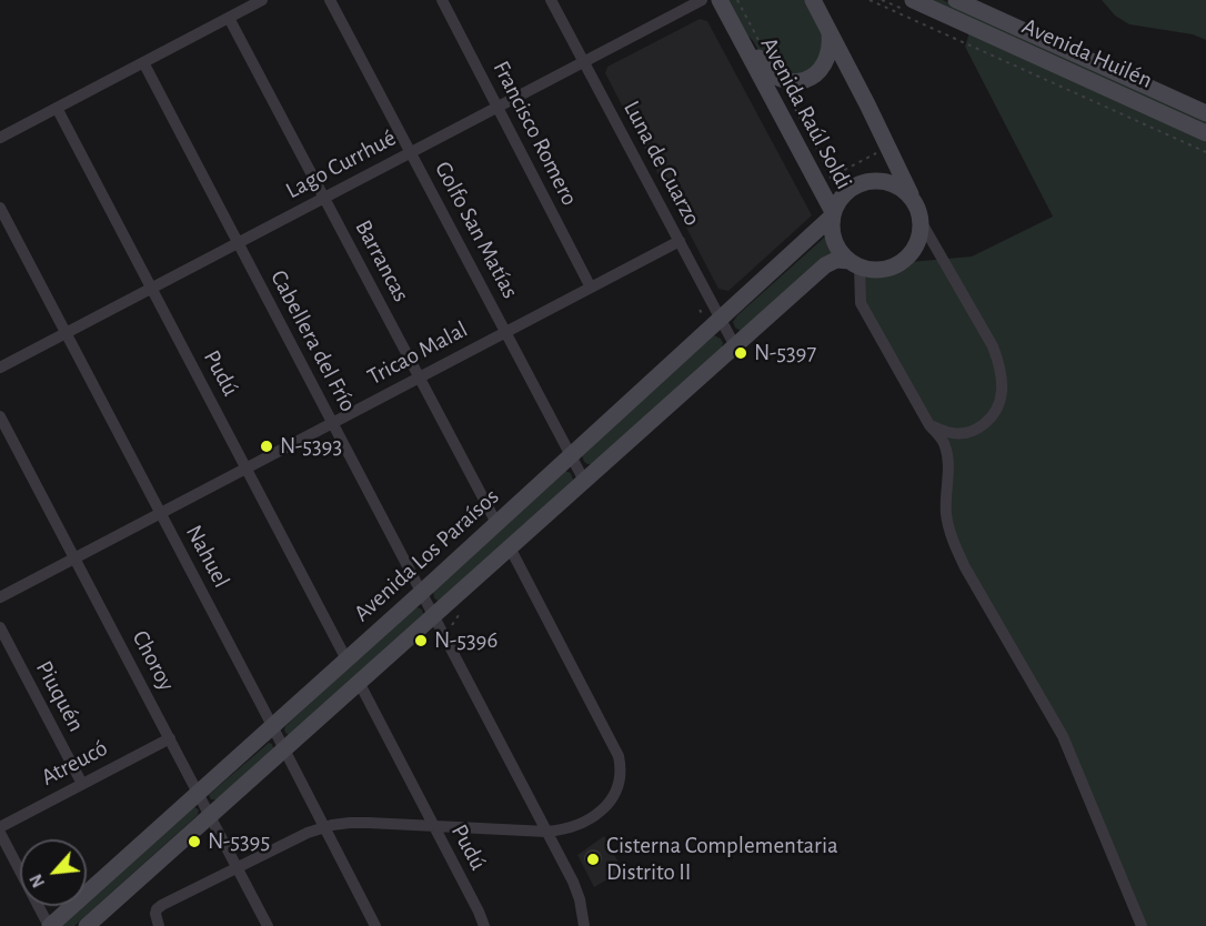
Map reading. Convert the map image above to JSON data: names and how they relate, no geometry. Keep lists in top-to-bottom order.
{
  "streets": {
    "main road": ["Avenida Huilén", "Avenida Raúl Soldi", "Avenida Los Paraísos"],
    "street": [
      "Francisco Romero",
      "Luna de Cuarzo",
      "Lago Currhué",
      "Golfo San Matías",
      "Barrancas",
      "Cabellera del Frío",
      "Tricao Malal",
      "Pudú",
      "Nahuel",
      "Choroy",
      "Piuquén",
      "Atreucó"
    ]
  },
  "crossings": [
    ["Avenida Raúl Soldi", "Avenida Los Paraísos"],
    ["Francisco Romero", "Lago Currhué"],
    ["Francisco Romero", "Tricao Malal"],
    ["Luna de Cuarzo", "Lago Currhué"],
    ["Luna de Cuarzo", "Tricao Malal"],
    ["Luna de Cuarzo", "Avenida Los Paraísos"],
    ["Lago Currhué", "Golfo San Matías"],
    ["Lago Currhué", "Barrancas"],
    ["Lago Currhué", "Cabellera del Frío"],
    ["Lago Currhué", "Pudú"],
    ["Lago Currhué", "Nahuel"],
    ["Golfo San Matías", "Tricao Malal"],
    ["Golfo San Matías", "Avenida Los Paraísos"],
    ["Barrancas", "Tricao Malal"],
    ["Barrancas", "Avenida Los Paraísos"],
    ["Cabellera del Frío", "Tricao Malal"],
    ["Cabellera del Frío", "Avenida Los Paraísos"],
    ["Tricao Malal", "Pudú"],
    ["Tricao Malal", "Nahuel"],
    ["Tricao Malal", "Choroy"],
    ["Pudú", "Avenida Los Paraísos"],
    ["Avenida Los Paraísos", "Nahuel"],
    ["Avenida Los Paraísos", "Choroy"],
    ["Choroy", "Atreucó"],
    ["Piuquén", "Atreucó"]
  ],
  "places": [
    "N-5397",
    "N-5393",
    "N-5396",
    "N-5395",
    "Cisterna Complementaria Distrito II"
  ],
  "north": "bottom left"
}
